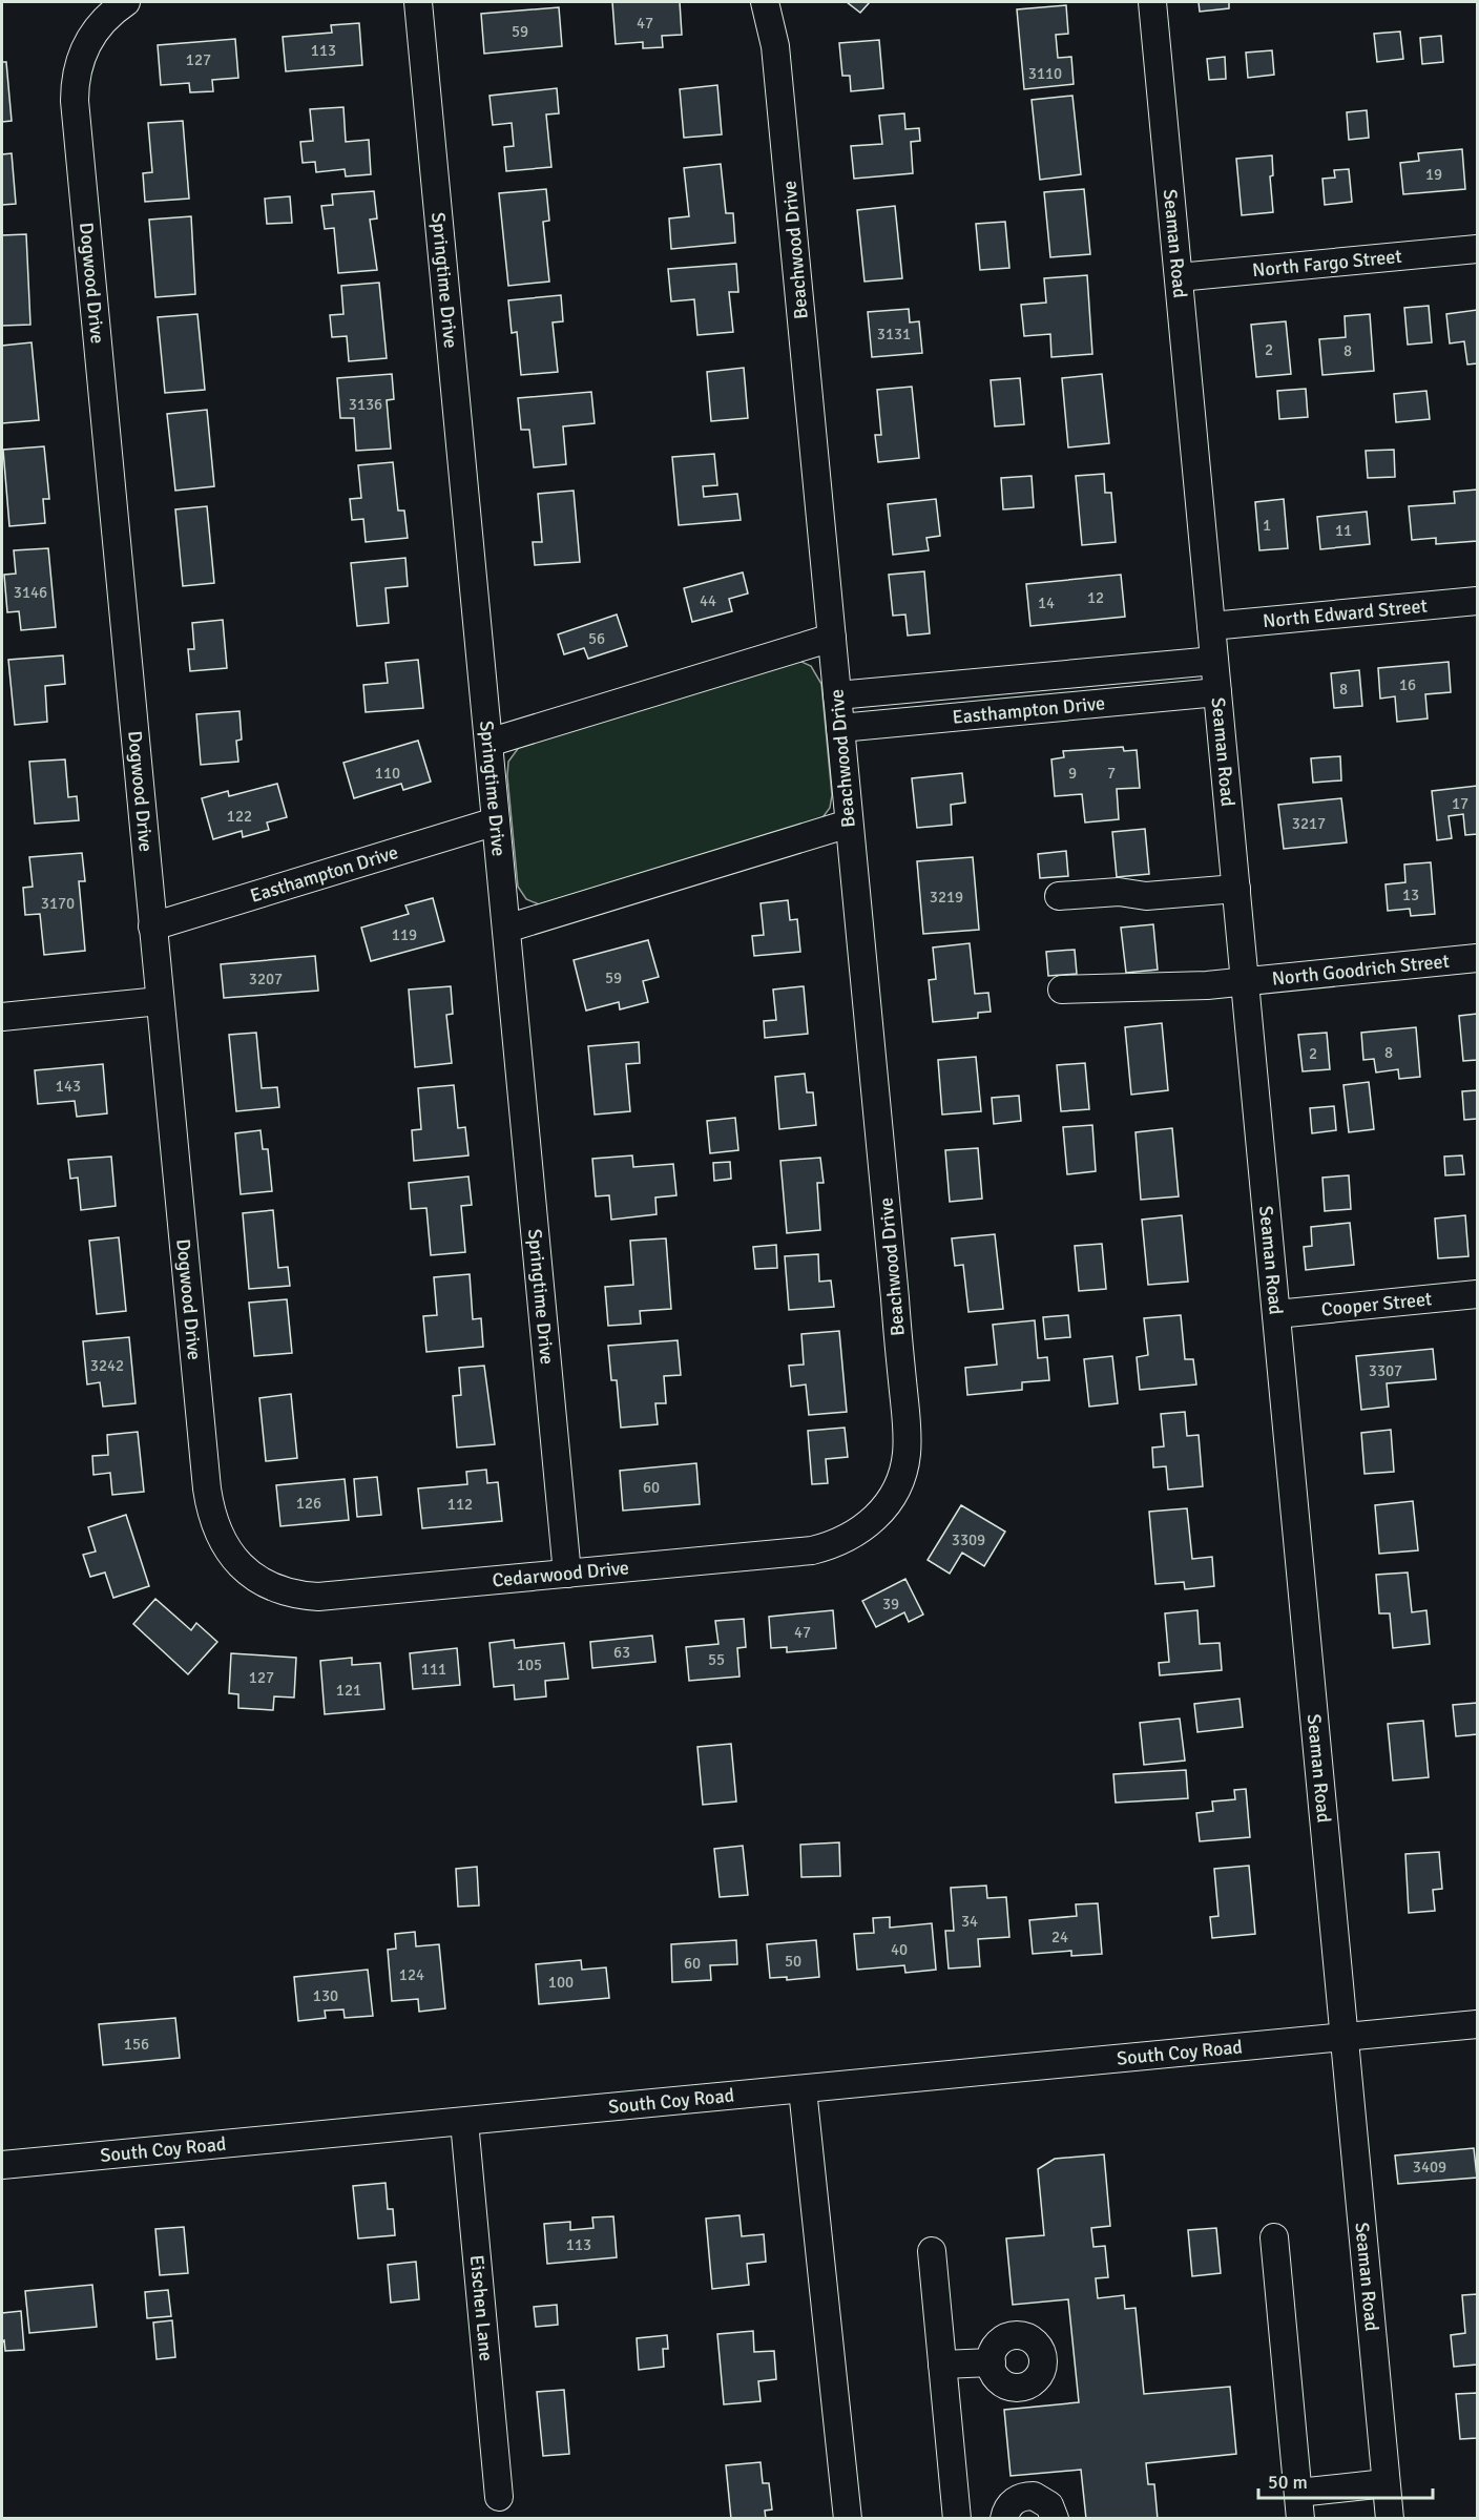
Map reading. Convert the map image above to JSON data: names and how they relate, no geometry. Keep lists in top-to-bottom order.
{
  "streets": {
    "street": [
      "Seaman Road",
      "Beachwood Drive",
      "North Fargo Street",
      "Springtime Drive",
      "Dogwood Drive",
      "North Edward Street",
      "Easthampton Drive",
      "North Goodrich Street",
      "Cooper Street",
      "Cedarwood Drive",
      "South Coy Road",
      "Eischen Lane"
    ]
  },
  "crossings": [
    ["Seaman Road", "North Fargo Street"],
    ["Seaman Road", "North Edward Street"],
    ["Seaman Road", "Easthampton Drive"],
    ["Seaman Road", "North Goodrich Street"],
    ["Seaman Road", "Cooper Street"],
    ["Seaman Road", "South Coy Road"],
    ["Beachwood Drive", "Easthampton Drive"],
    ["Beachwood Drive", "Cedarwood Drive"],
    ["Springtime Drive", "Easthampton Drive"],
    ["Springtime Drive", "Cedarwood Drive"],
    ["Dogwood Drive", "Easthampton Drive"],
    ["Dogwood Drive", "Cedarwood Drive"],
    ["South Coy Road", "Eischen Lane"]
  ],
  "house_numbers": [
    "47",
    "59",
    "113",
    "127",
    "3110",
    "19",
    "3131",
    "2",
    "8",
    "3136",
    "1",
    "11",
    "3146",
    "12",
    "44",
    "14",
    "56",
    "16",
    "8",
    "110",
    "9",
    "7",
    "17",
    "122",
    "3217",
    "13",
    "3219",
    "3170",
    "119",
    "59",
    "3207",
    "8",
    "2",
    "143",
    "3242",
    "3307",
    "60",
    "126",
    "112",
    "3309",
    "39",
    "47",
    "63",
    "55",
    "105",
    "111",
    "127",
    "121",
    "34",
    "24",
    "40",
    "50",
    "60",
    "124",
    "100",
    "130",
    "156",
    "3409",
    "113"
  ],
  "scale_bar": "50 m"
}
